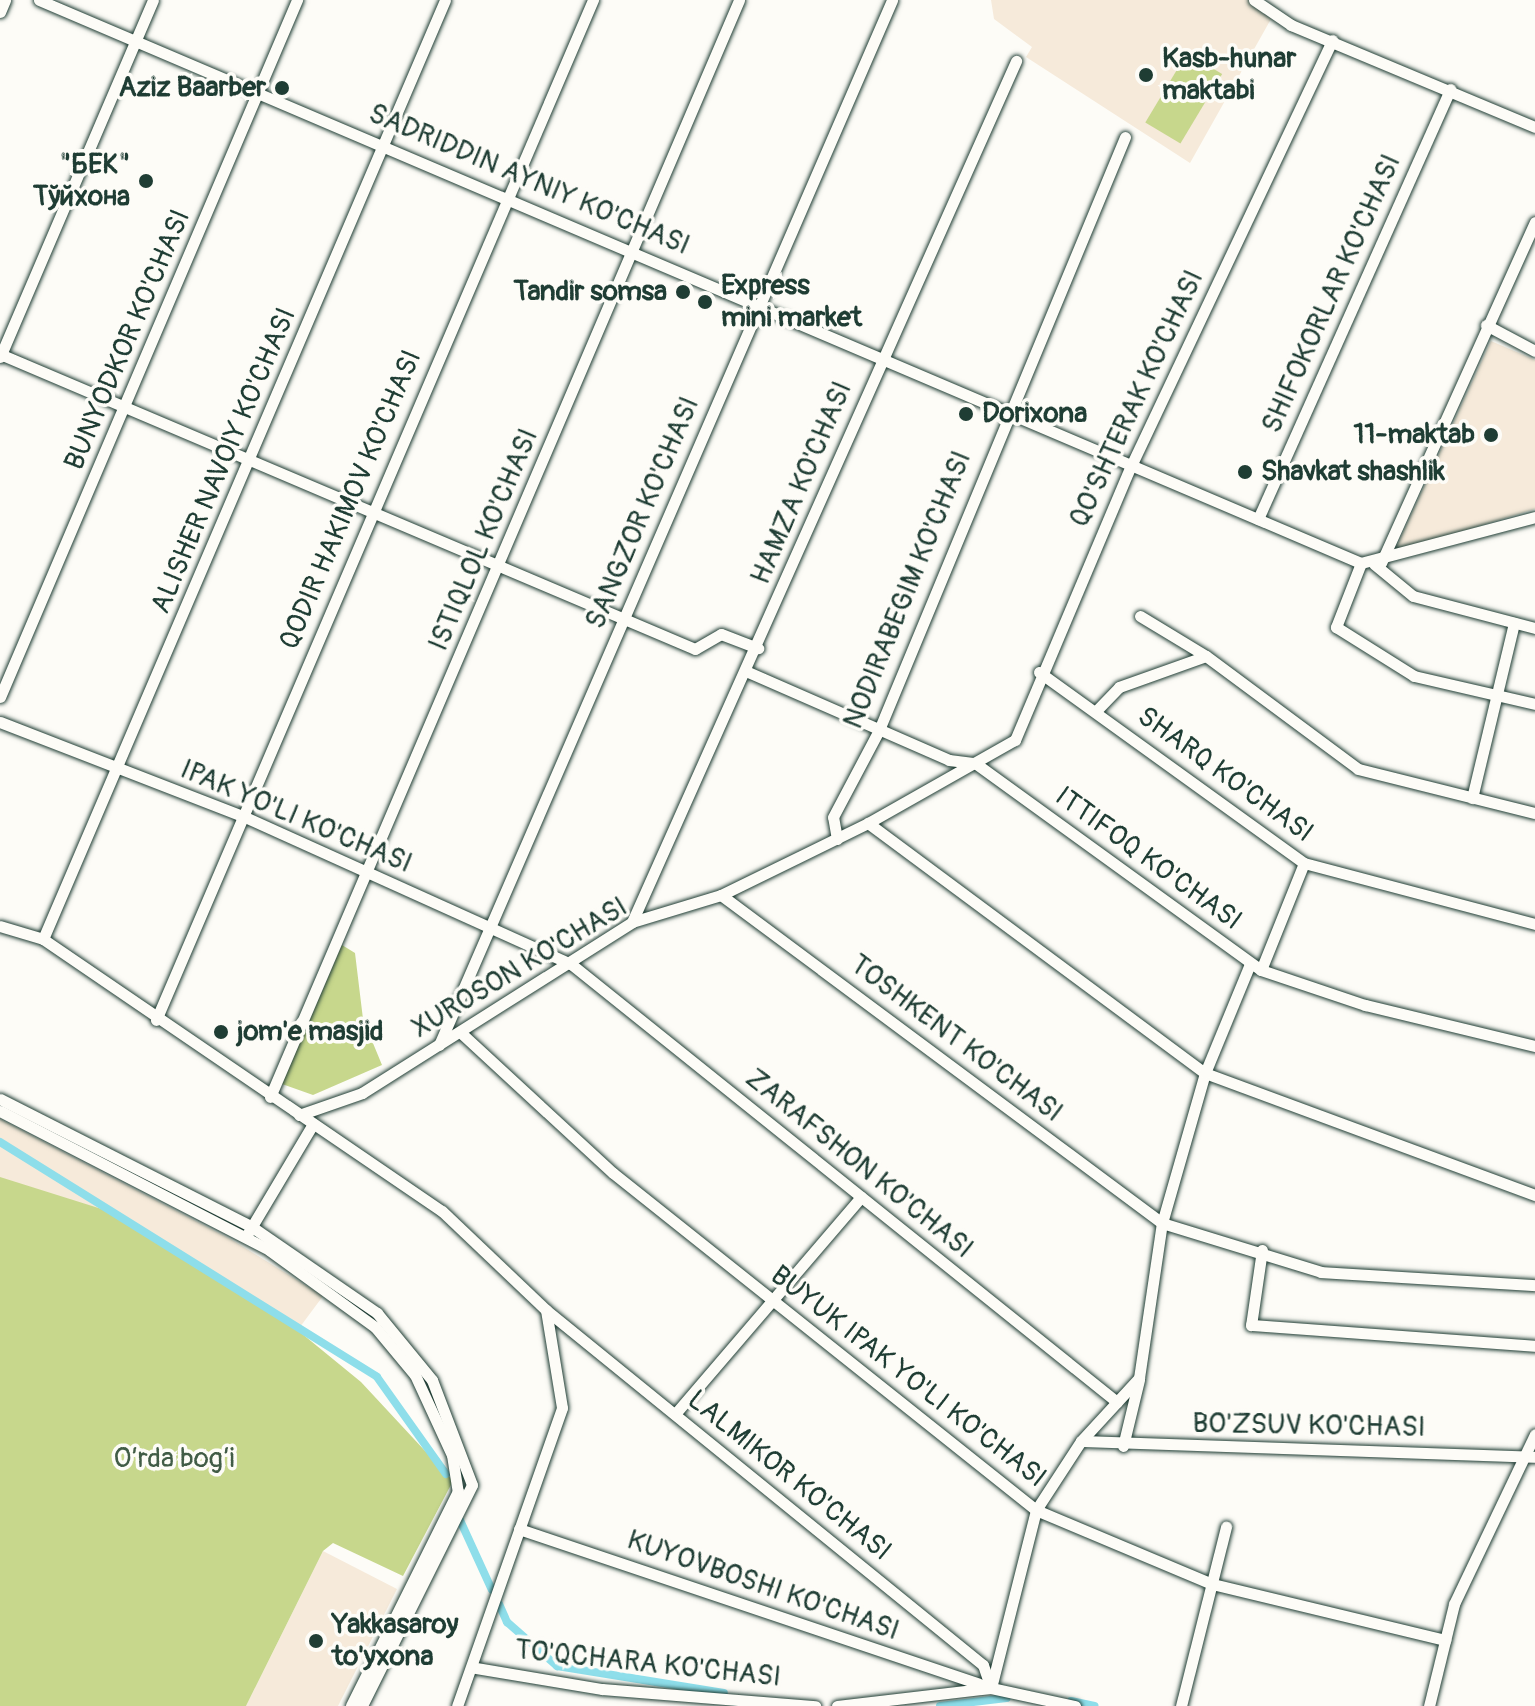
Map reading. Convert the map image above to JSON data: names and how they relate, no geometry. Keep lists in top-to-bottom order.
{
  "streets": {
    "street": [
      "SADRIDDIN AYNIY KO'CHASI",
      "SHIFOKORLAR KO'CHASI",
      "BUNYODKOR KO'CHASI",
      "QO'SHTERAK KO'CHASI",
      "ALISHER NAVOIY KO'CHASI",
      "HAMZA KO'CHASI",
      "QODIR HAKIMOV KO'CHASI",
      "SANGZOR KO'CHASI",
      "ISTIQLOL KO'CHASI",
      "NODIRABEGIM KO'CHASI",
      "SHARQ KO'CHASI",
      "IPAK YO'LI KO'CHASI",
      "ITTIFOQ KO'CHASI",
      "XUROSON KO'CHASI",
      "TOSHKENT KO'CHASI",
      "ZARAFSHON KO'CHASI",
      "BUYUK IPAK YO'LI KO'CHASI",
      "BO'ZSUV KO'CHASI",
      "LALMIKOR KO'CHASI",
      "KUYOVBOSHI KO'CHASI",
      "TO'QCHARA KO'CHASI"
    ]
  },
  "crossings": [
    ["SADRIDDIN AYNIY KO'CHASI", "SHIFOKORLAR KO'CHASI"],
    ["SADRIDDIN AYNIY KO'CHASI", "BUNYODKOR KO'CHASI"],
    ["SADRIDDIN AYNIY KO'CHASI", "QO'SHTERAK KO'CHASI"],
    ["SADRIDDIN AYNIY KO'CHASI", "ALISHER NAVOIY KO'CHASI"],
    ["SADRIDDIN AYNIY KO'CHASI", "HAMZA KO'CHASI"],
    ["SADRIDDIN AYNIY KO'CHASI", "QODIR HAKIMOV KO'CHASI"],
    ["SADRIDDIN AYNIY KO'CHASI", "SANGZOR KO'CHASI"],
    ["SADRIDDIN AYNIY KO'CHASI", "ISTIQLOL KO'CHASI"],
    ["SADRIDDIN AYNIY KO'CHASI", "NODIRABEGIM KO'CHASI"],
    ["QO'SHTERAK KO'CHASI", "SHARQ KO'CHASI"],
    ["QO'SHTERAK KO'CHASI", "ITTIFOQ KO'CHASI"],
    ["QO'SHTERAK KO'CHASI", "XUROSON KO'CHASI"],
    ["ALISHER NAVOIY KO'CHASI", "IPAK YO'LI KO'CHASI"],
    ["ALISHER NAVOIY KO'CHASI", "LALMIKOR KO'CHASI"],
    ["HAMZA KO'CHASI", "ITTIFOQ KO'CHASI"],
    ["HAMZA KO'CHASI", "XUROSON KO'CHASI"],
    ["QODIR HAKIMOV KO'CHASI", "IPAK YO'LI KO'CHASI"],
    ["QODIR HAKIMOV KO'CHASI", "LALMIKOR KO'CHASI"],
    ["SANGZOR KO'CHASI", "IPAK YO'LI KO'CHASI"],
    ["SANGZOR KO'CHASI", "XUROSON KO'CHASI"],
    ["ISTIQLOL KO'CHASI", "IPAK YO'LI KO'CHASI"],
    ["ISTIQLOL KO'CHASI", "LALMIKOR KO'CHASI"],
    ["NODIRABEGIM KO'CHASI", "ITTIFOQ KO'CHASI"],
    ["NODIRABEGIM KO'CHASI", "XUROSON KO'CHASI"],
    ["IPAK YO'LI KO'CHASI", "XUROSON KO'CHASI"],
    ["IPAK YO'LI KO'CHASI", "ZARAFSHON KO'CHASI"],
    ["XUROSON KO'CHASI", "TOSHKENT KO'CHASI"],
    ["XUROSON KO'CHASI", "ZARAFSHON KO'CHASI"],
    ["XUROSON KO'CHASI", "BUYUK IPAK YO'LI KO'CHASI"],
    ["XUROSON KO'CHASI", "LALMIKOR KO'CHASI"],
    ["LALMIKOR KO'CHASI", "KUYOVBOSHI KO'CHASI"]
  ],
  "parks": ["O’rda bog’i"],
  "places": [
    "Kasb-hunar maktabi",
    "Aziz Baarber",
    "\"БЕК\" Тўйхона",
    "Tandir somsa",
    "Express mini market",
    "Dorixona",
    "11-maktab",
    "Shavkat shashlik",
    "jom'e masjid",
    "Yakkasaroy to'yxona"
  ]
}
